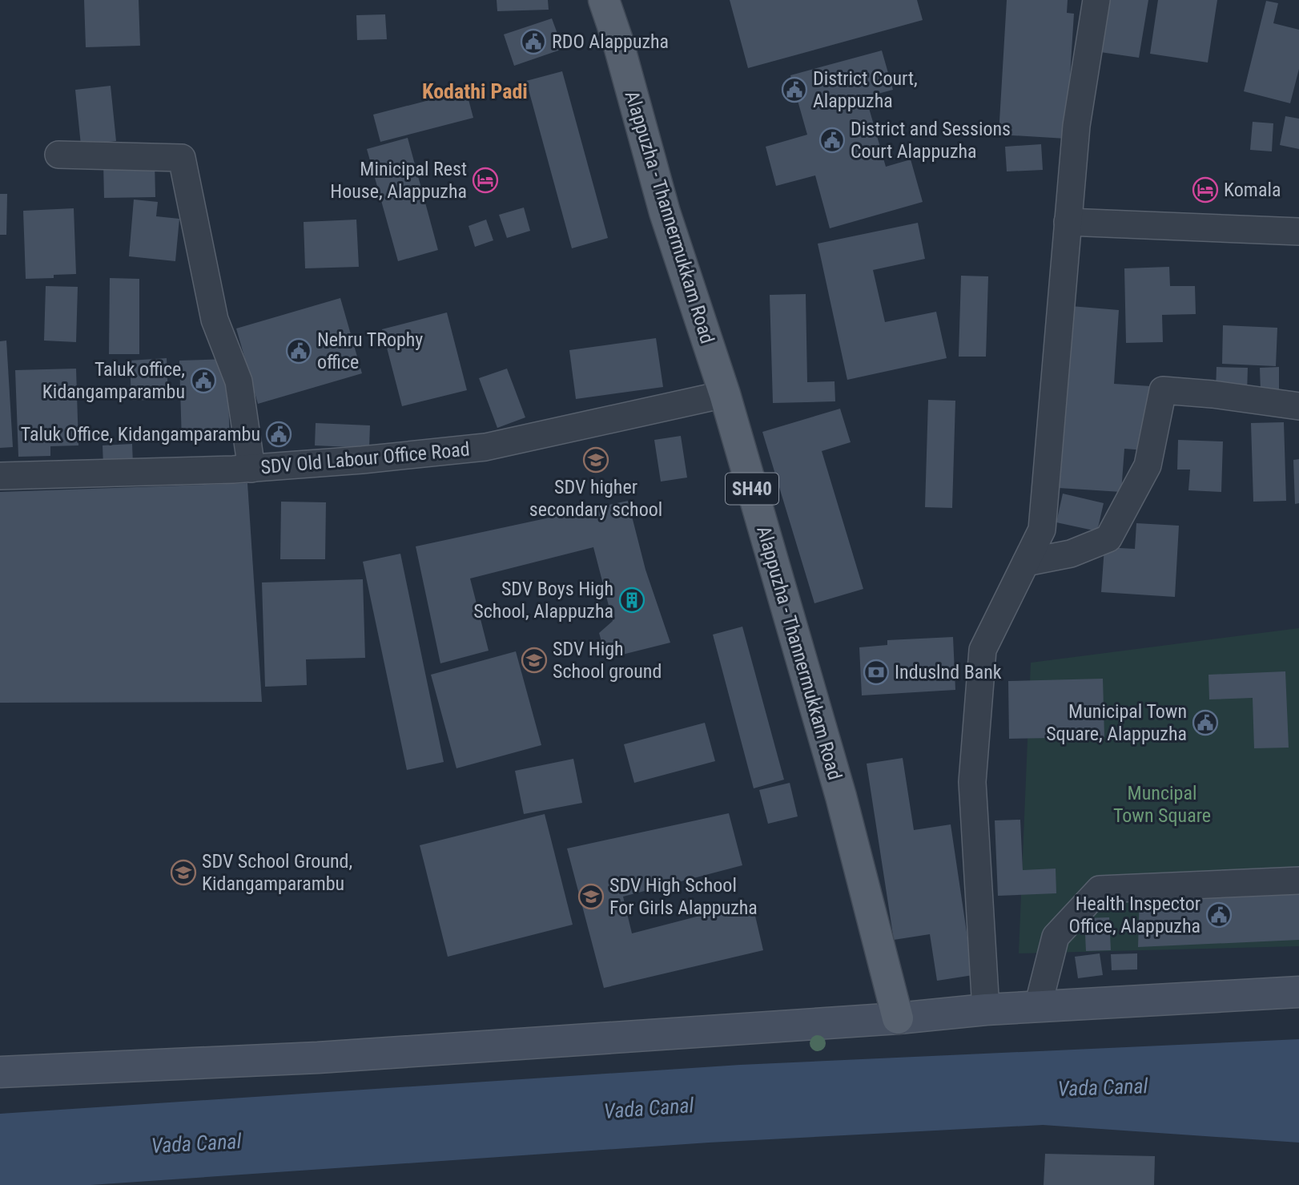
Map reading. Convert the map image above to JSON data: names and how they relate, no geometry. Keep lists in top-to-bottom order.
{
  "streets": {
    "main road": ["Alappuzha - Thannermukkam Road", "SH40"],
    "street": ["SDV Old Labour Office Road"]
  },
  "crossings": [
    ["Alappuzha - Thannermukkam Road", "SDV Old Labour Office Road"]
  ],
  "districts": ["Kodathi Padi"],
  "water": ["Vada Canal"],
  "parks": ["Muncipal Town Square"],
  "places": {
    "public building": [
      "RDO Alappuzha",
      "District Court, Alappuzha",
      "District and Sessions Court Alappuzha",
      "Nehru TRophy office",
      "Taluk office, Kidangamparambu",
      "Taluk Office, Kidangamparambu",
      "Municipal Town Square, Alappuzha",
      "Health Inspector Office, Alappuzha"
    ],
    "hotel": ["Minicipal Rest House, Alappuzha", "Komala"],
    "school or university": [
      "SDV higher secondary school",
      "SDV High School ground",
      "SDV School Ground, Kidangamparambu",
      "SDV High School For Girls Alappuzha"
    ],
    "building": ["SDV Boys High School, Alappuzha"],
    "bank": ["Induslnd Bank"]
  }
}
